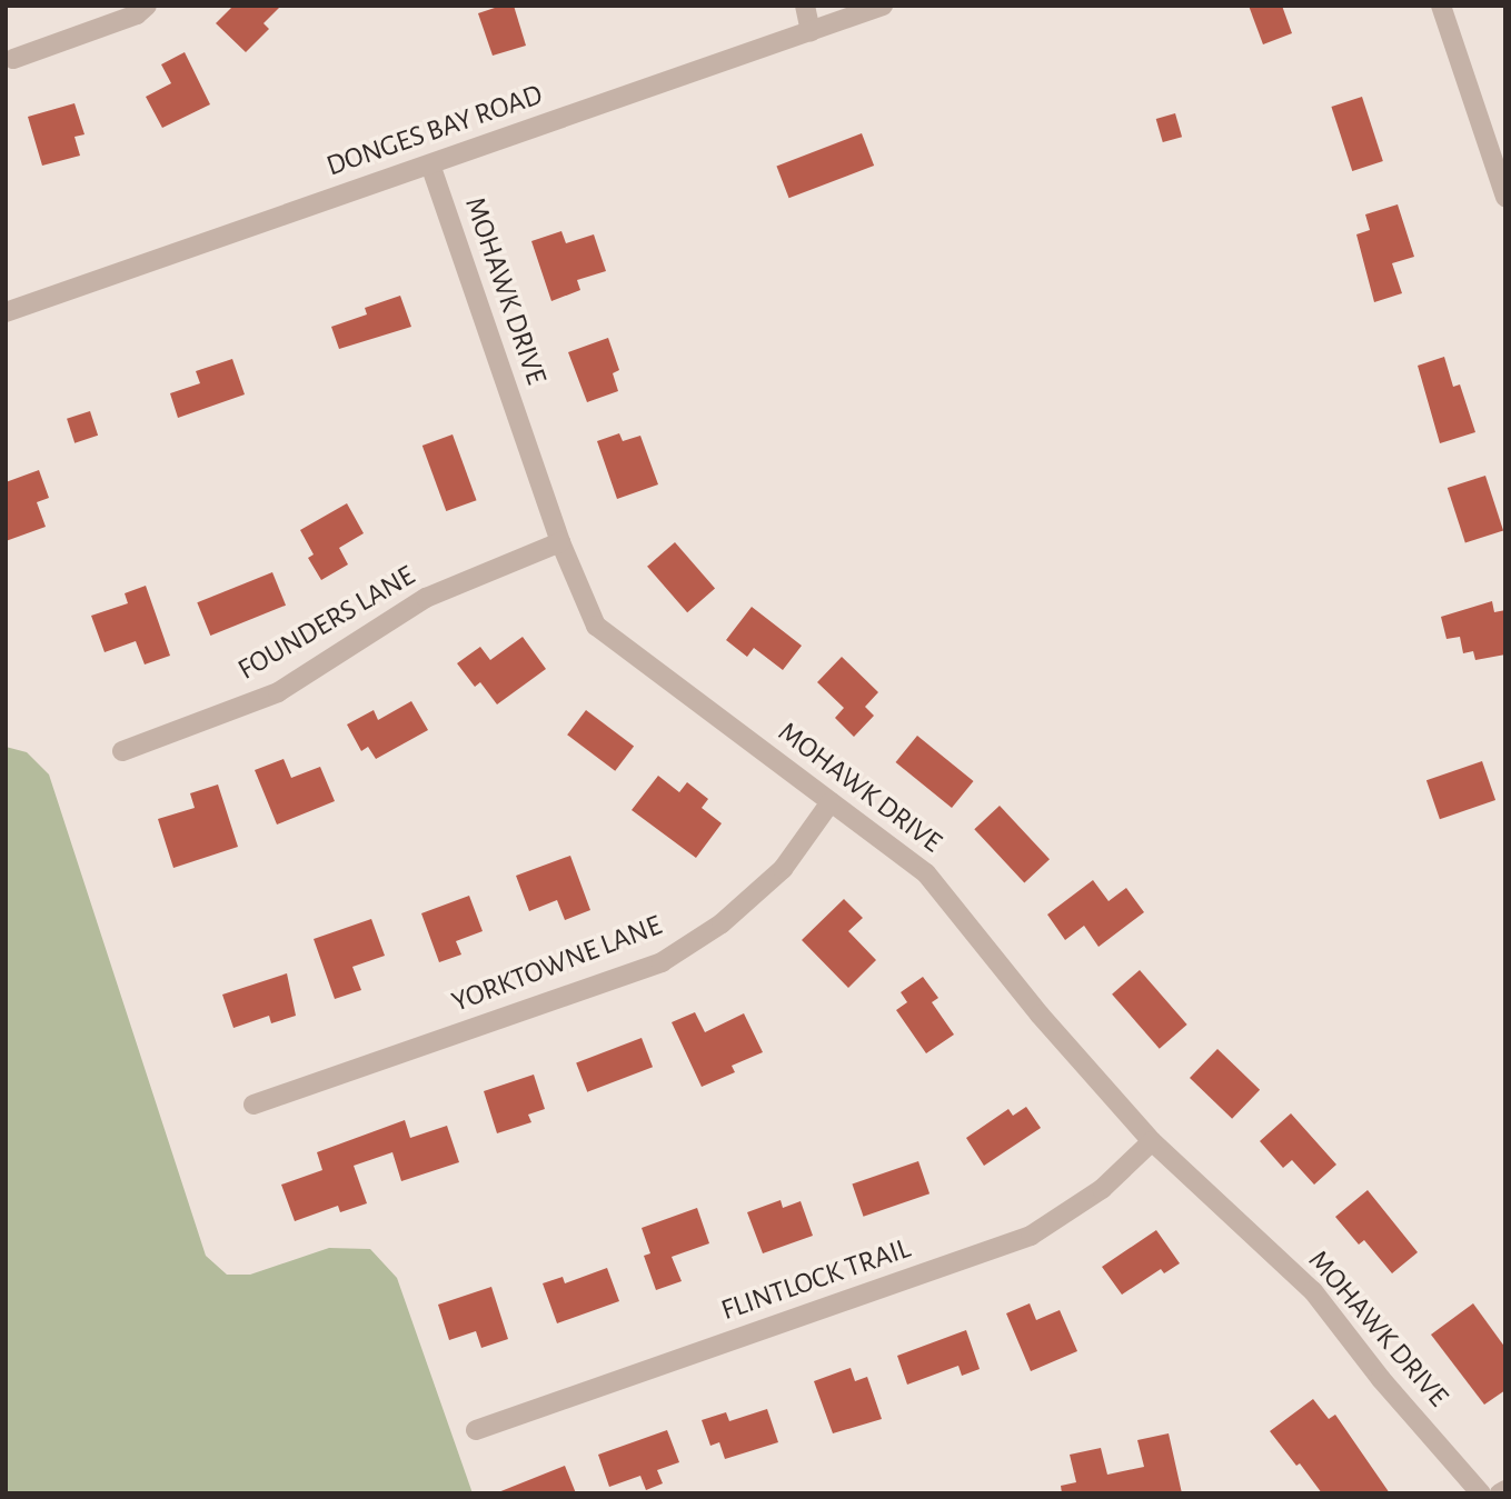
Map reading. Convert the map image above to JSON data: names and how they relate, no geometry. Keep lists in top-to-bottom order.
{
  "streets": {
    "street": [
      "DONGES BAY ROAD",
      "MOHAWK DRIVE",
      "FOUNDERS LANE",
      "YORKTOWNE LANE",
      "FLINTLOCK TRAIL"
    ]
  },
  "crossings": [
    ["DONGES BAY ROAD", "MOHAWK DRIVE"],
    ["MOHAWK DRIVE", "FOUNDERS LANE"],
    ["MOHAWK DRIVE", "YORKTOWNE LANE"],
    ["MOHAWK DRIVE", "FLINTLOCK TRAIL"]
  ]
}
